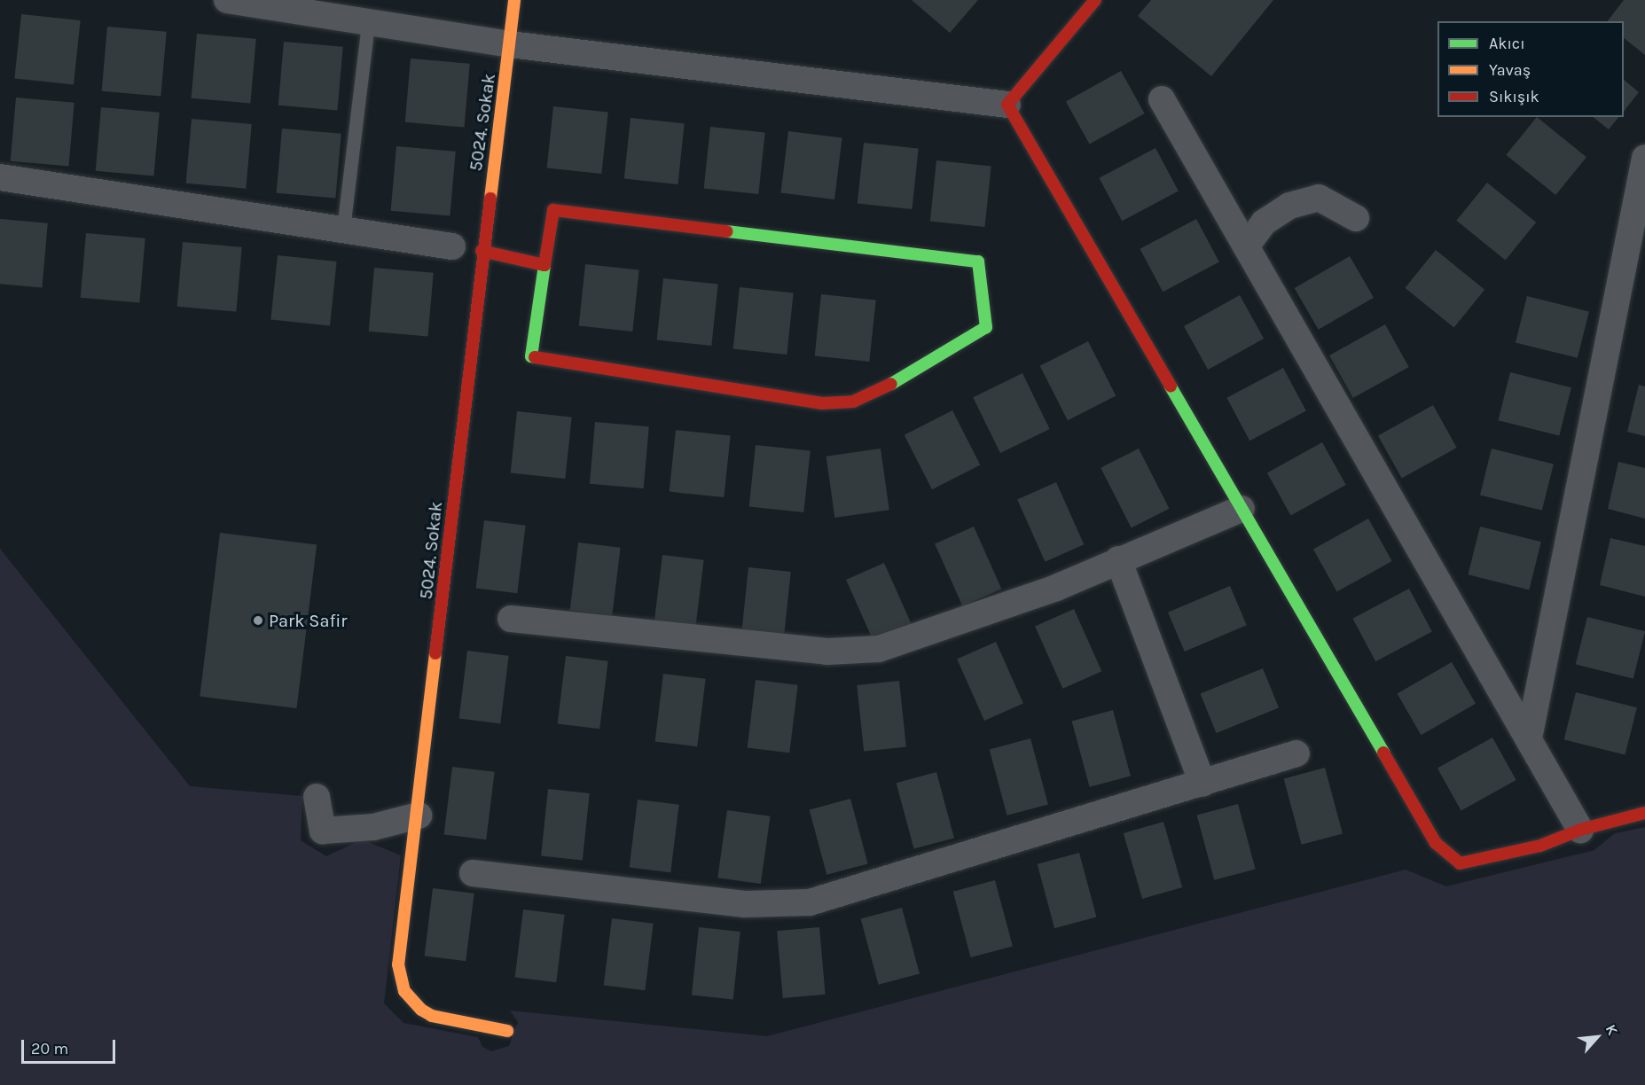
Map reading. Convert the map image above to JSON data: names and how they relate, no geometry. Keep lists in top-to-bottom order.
{
  "streets": {
    "street": ["5024. Sokak"]
  },
  "places": ["Park Safir"],
  "legend": ["Akıcı", "Yavaş", "Sıkışık"],
  "scale_bar": "20 m",
  "north": "top right"
}
